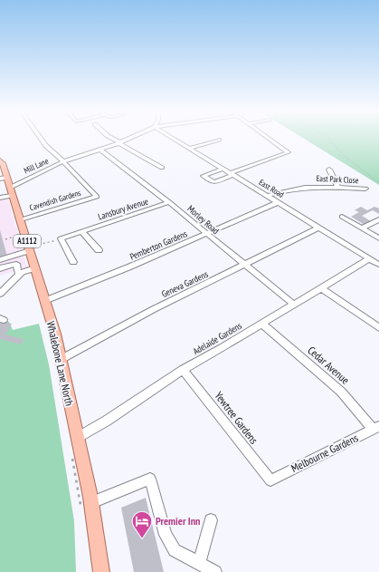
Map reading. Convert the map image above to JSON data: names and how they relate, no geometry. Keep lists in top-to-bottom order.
{
  "streets": {
    "main road": ["A1112", "Whalebone Lane North"],
    "street": [
      "Mill Lane",
      "East Park Close",
      "East Road",
      "Cavendish Gardens",
      "Lansbury Avenue",
      "Morley Road",
      "Pemberton Gardens",
      "Geneva Gardens",
      "Adelaide Gardens",
      "Cedar Avenue",
      "Yewtree Gardens",
      "Melbourne Gardens"
    ]
  },
  "crossings": [
    ["Mill Lane", "Cavendish Gardens"],
    ["Mill Lane", "Morley Road"],
    ["Mill Lane", "Whalebone Lane North"],
    ["East Park Close", "East Road"],
    ["East Road", "Pemberton Gardens"],
    ["East Road", "Geneva Gardens"],
    ["East Road", "Adelaide Gardens"],
    ["Cavendish Gardens", "Whalebone Lane North"],
    ["Lansbury Avenue", "Morley Road"],
    ["Morley Road", "Pemberton Gardens"],
    ["Morley Road", "Geneva Gardens"],
    ["Morley Road", "Adelaide Gardens"],
    ["Pemberton Gardens", "Whalebone Lane North"],
    ["Geneva Gardens", "Whalebone Lane North"],
    ["Adelaide Gardens", "Whalebone Lane North"],
    ["Adelaide Gardens", "Cedar Avenue"],
    ["Adelaide Gardens", "Yewtree Gardens"],
    ["Cedar Avenue", "Melbourne Gardens"],
    ["Yewtree Gardens", "Melbourne Gardens"]
  ],
  "places": {
    "hotel": ["Premier Inn"]
  }
}
